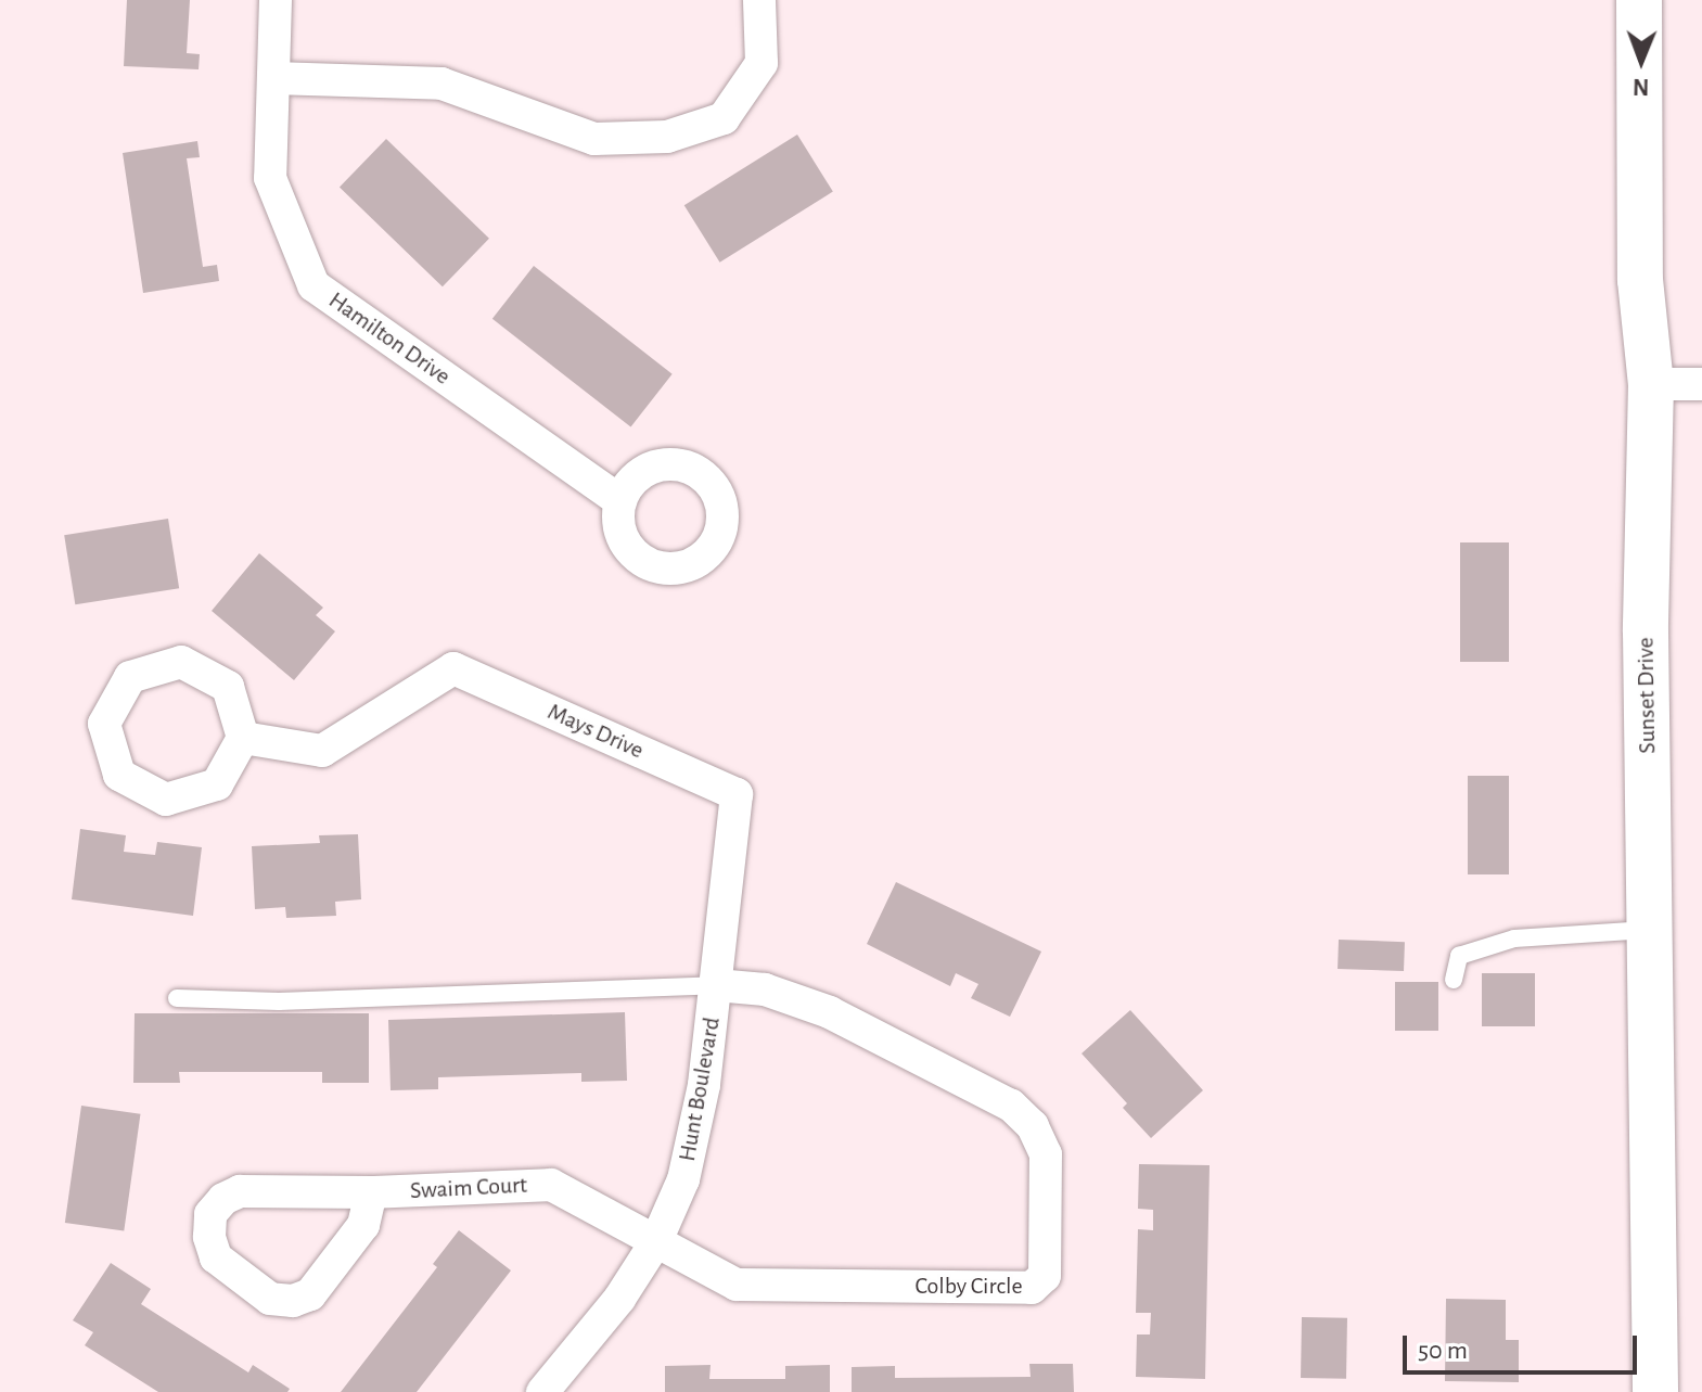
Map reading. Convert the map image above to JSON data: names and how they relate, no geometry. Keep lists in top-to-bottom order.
{
  "streets": {
    "street": [
      "Hamilton Drive",
      "Sunset Drive",
      "Mays Drive",
      "Hunt Boulevard",
      "Swaim Court",
      "Colby Circle"
    ]
  },
  "crossings": [
    ["Mays Drive", "Hunt Boulevard"],
    ["Hunt Boulevard", "Swaim Court"],
    ["Hunt Boulevard", "Colby Circle"],
    ["Swaim Court", "Colby Circle"]
  ],
  "scale_bar": "50 m",
  "north": "bottom"
}
